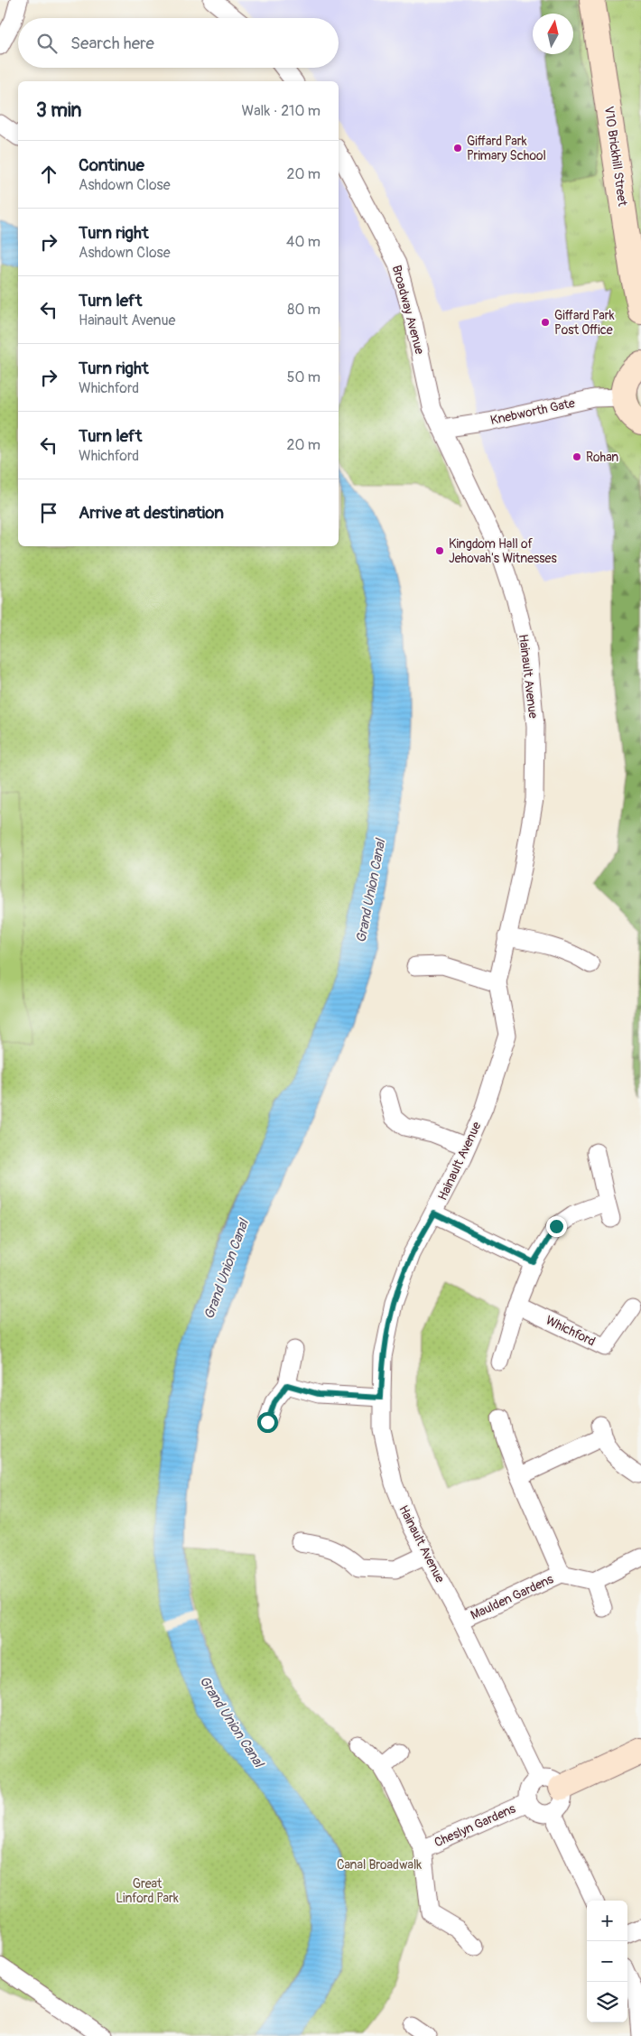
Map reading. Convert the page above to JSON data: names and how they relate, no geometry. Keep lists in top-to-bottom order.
{
  "streets": {
    "street": [
      "V10 Brickhill Street",
      "Broadway Avenue",
      "Knebworth Gate",
      "Hainault Avenue",
      "Whichford",
      "Maulden Gardens",
      "Cheslyn Gardens"
    ]
  },
  "crossings": [
    ["Broadway Avenue", "Knebworth Gate"],
    ["Broadway Avenue", "Hainault Avenue"],
    ["Knebworth Gate", "Hainault Avenue"],
    ["Hainault Avenue", "Maulden Gardens"],
    ["Hainault Avenue", "Cheslyn Gardens"]
  ],
  "water": ["Grand Union Canal"],
  "parks": ["Canal Broadwalk", "Great Linford Park"],
  "places": [
    "Giffard Park Primary School",
    "Giffard Park Post Office",
    "Rohan",
    "Kingdom Hall of Jehovah's Witnesses"
  ],
  "north": "top",
  "page": {
    "search": "Search here",
    "heading": ["3 min", "Walk · 210 m"],
    "list": [
      ["Continue", "Ashdown Close", "20 m"],
      ["Turn right", "Ashdown Close", "40 m"],
      ["Turn left", "Hainault Avenue", "80 m"],
      ["Turn right", "Whichford", "50 m"],
      ["Turn left", "Whichford", "20 m"],
      "Arrive at destination"
    ],
    "map_buttons": ["+", "−"]
  }
}
